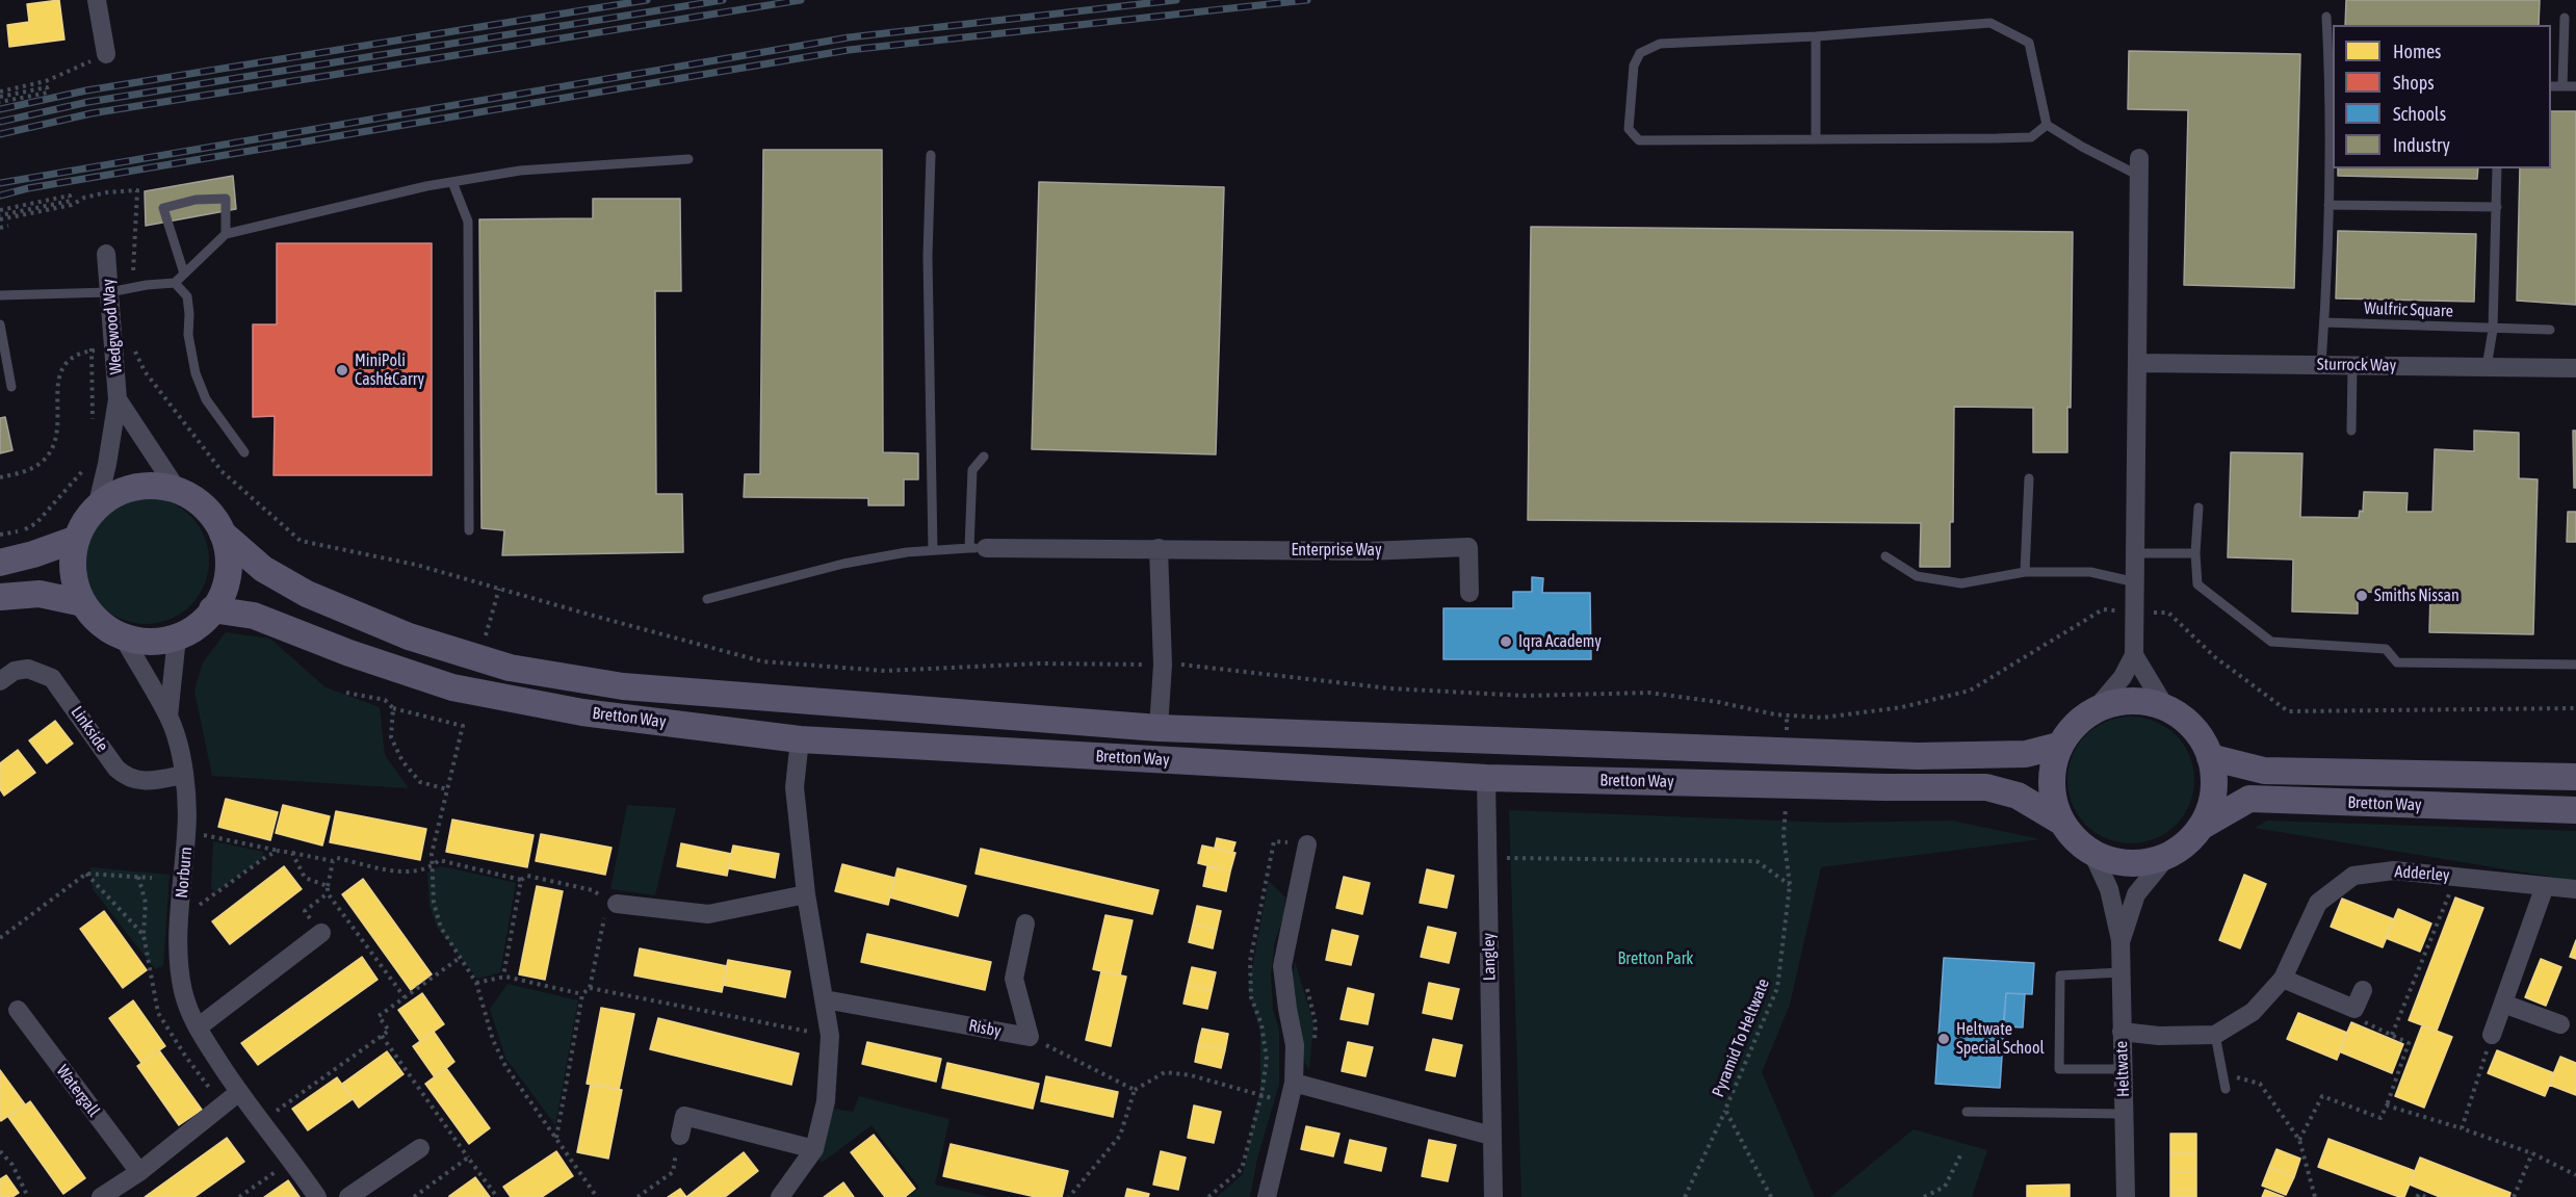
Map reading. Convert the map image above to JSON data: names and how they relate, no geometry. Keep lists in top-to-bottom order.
{
  "streets": {
    "street": [
      "Wedgwood Way",
      "Sturrock Way",
      "Enterprise Way",
      "Bretton Way",
      "Linkside",
      "Norburn",
      "Adderley",
      "Langley",
      "Risby",
      "Heltwate",
      "Watergall"
    ],
    "lane": ["Wulfric Square"],
    "path": ["Pyramid To Heltwate"]
  },
  "crossings": [
    ["Wedgwood Way", "Bretton Way"],
    ["Wedgwood Way", "Norburn"],
    ["Bretton Way", "Norburn"],
    ["Bretton Way", "Langley"],
    ["Bretton Way", "Heltwate"],
    ["Linkside", "Norburn"]
  ],
  "parks": ["Bretton Park"],
  "places": [
    "MiniPoli Cash&Carry",
    "Smiths Nissan",
    "Iqra Academy",
    "Heltwate Special School"
  ],
  "legend": [
    "Homes",
    "Shops",
    "Schools",
    "Industry"
  ]
}
